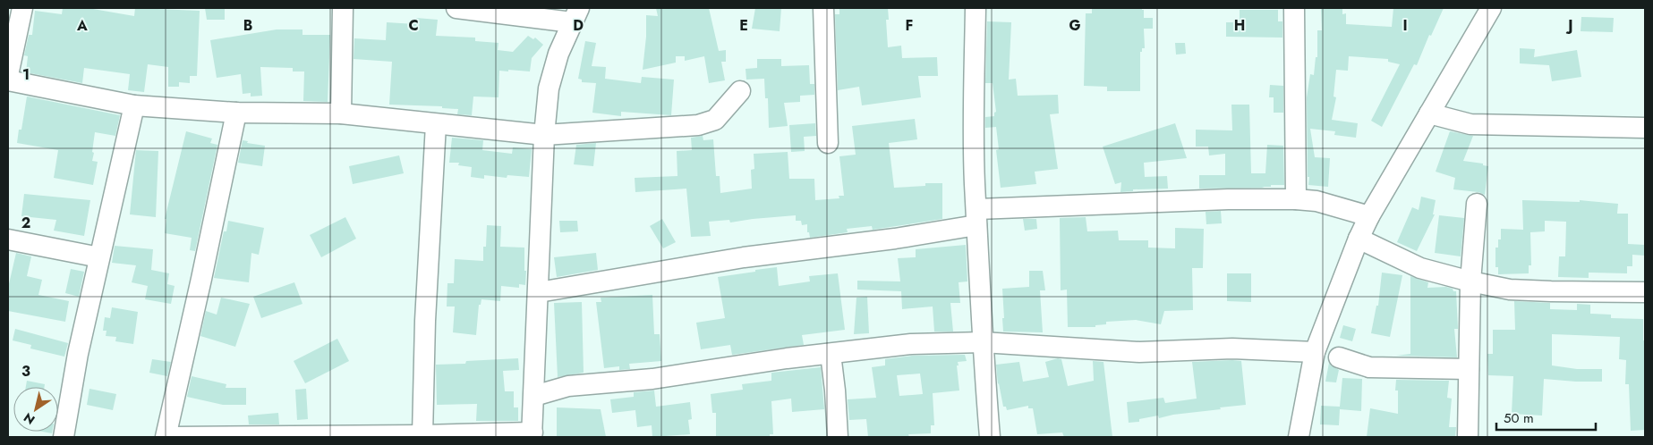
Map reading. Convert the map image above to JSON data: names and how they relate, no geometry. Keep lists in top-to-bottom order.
{
  "scale_bar": "50 m",
  "north": "bottom left",
  "grid": {
    "columns": [
      "A",
      "B",
      "C",
      "D",
      "E",
      "F",
      "G",
      "H",
      "I",
      "J"
    ],
    "rows": ["1", "2", "3"]
  }
}
